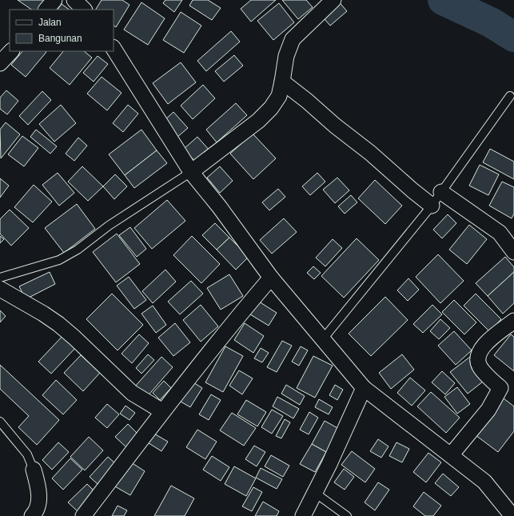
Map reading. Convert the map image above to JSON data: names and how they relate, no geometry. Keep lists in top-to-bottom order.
{
  "legend": ["Jalan", "Bangunan"]
}
